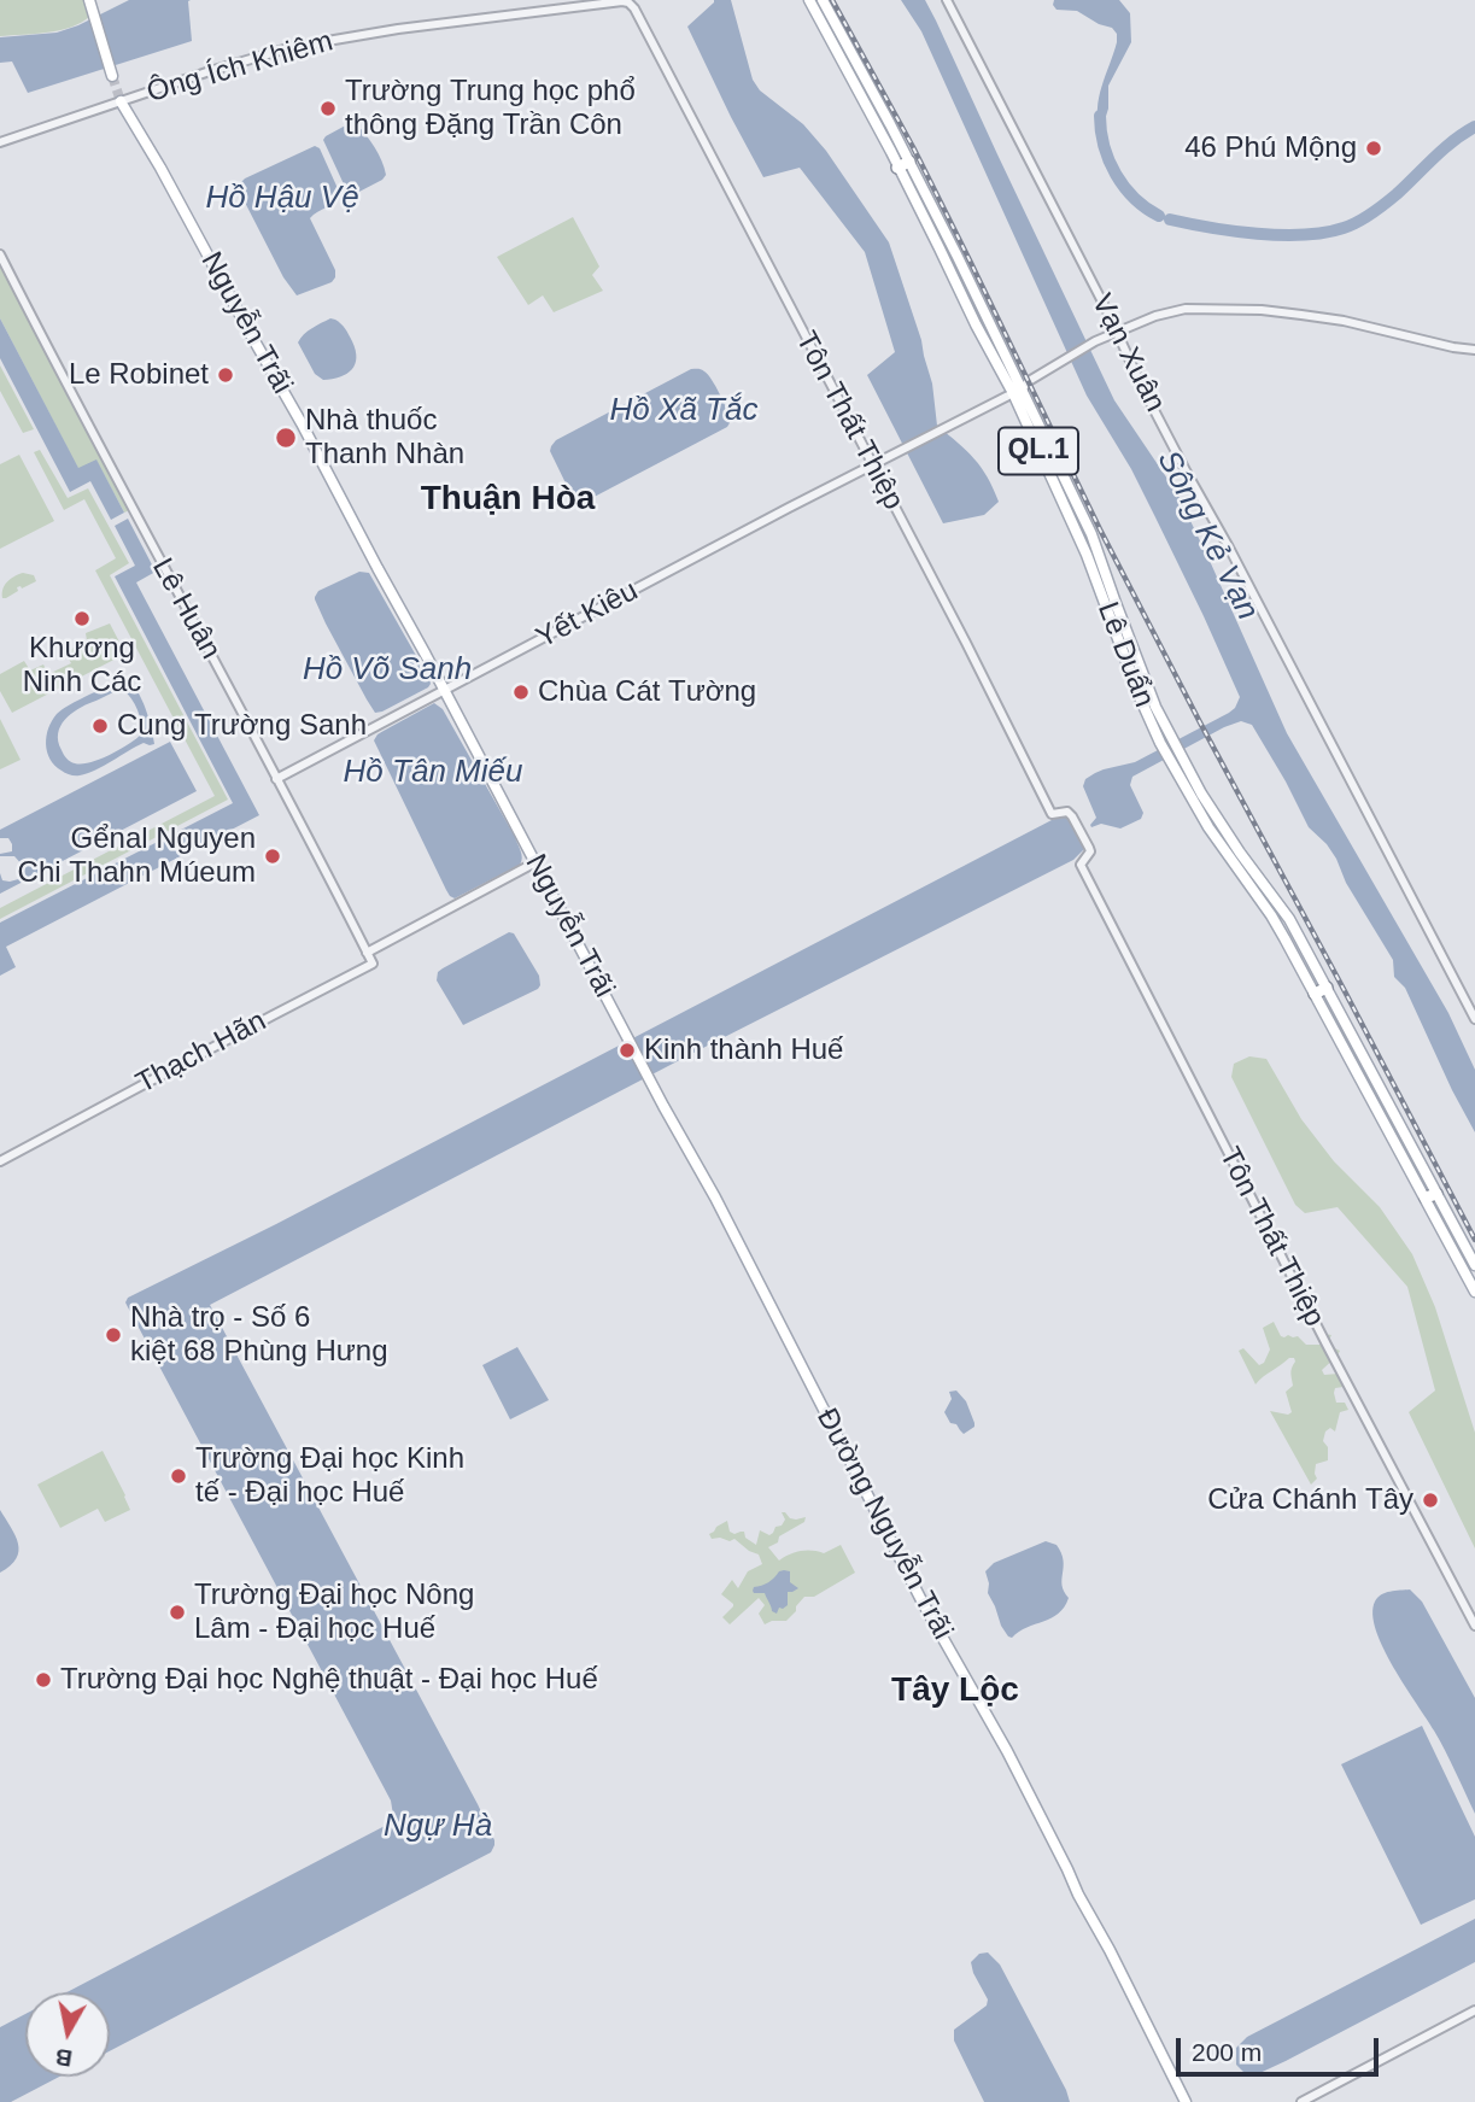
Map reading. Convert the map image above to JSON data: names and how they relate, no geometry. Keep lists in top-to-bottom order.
{
  "streets": {
    "main road": [
      "Nguyễn Trãi",
      "QL.1",
      "Lê Duẩn",
      "Đường Nguyễn Trãi"
    ],
    "street": [
      "Ông Ích Khiêm",
      "Vạn Xuân",
      "Tôn Thất Thiệp",
      "Lê Huân",
      "Yết Kiêu",
      "Thạch Hãn"
    ]
  },
  "crossings": [
    ["Ông Ích Khiêm", "Nguyễn Trãi"],
    ["Ông Ích Khiêm", "Tôn Thất Thiệp"],
    ["Nguyễn Trãi", "Yết Kiêu"],
    ["Nguyễn Trãi", "Đường Nguyễn Trãi"],
    ["Tôn Thất Thiệp", "Yết Kiêu"],
    ["Lê Huân", "Yết Kiêu"],
    ["Lê Huân", "Thạch Hãn"],
    ["Yết Kiêu", "Lê Duẩn"]
  ],
  "districts": ["Thuận Hòa", "Tây Lộc"],
  "water": [
    "Hồ Hậu Vệ",
    "Hồ Xã Tắc",
    "Sông Kẻ Vạn",
    "Hồ Võ Sanh",
    "Hồ Tân Miếu",
    "Ngự Hà"
  ],
  "places": [
    "Trường Trung học phổ thông Đặng Trần Côn",
    "46 Phú Mộng",
    "Le Robinet",
    "Nhà thuốc Thanh Nhàn",
    "Khương Ninh Các",
    "Chùa Cát Tường",
    "Cung Trường Sanh",
    "Gểnal Nguyen Chi Thahn Múeum",
    "Kinh thành Huế",
    "Nhà trọ - Số 6 kiệt 68 Phùng Hưng",
    "Trường Đại học Kinh tế - Đại học Huế",
    "Cửa Chánh Tây",
    "Trường Đại học Nông Lâm - Đại học Huế",
    "Trường Đại học Nghệ thuật - Đại học Huế"
  ],
  "scale_bar": "200 m",
  "north": "bottom"
}
